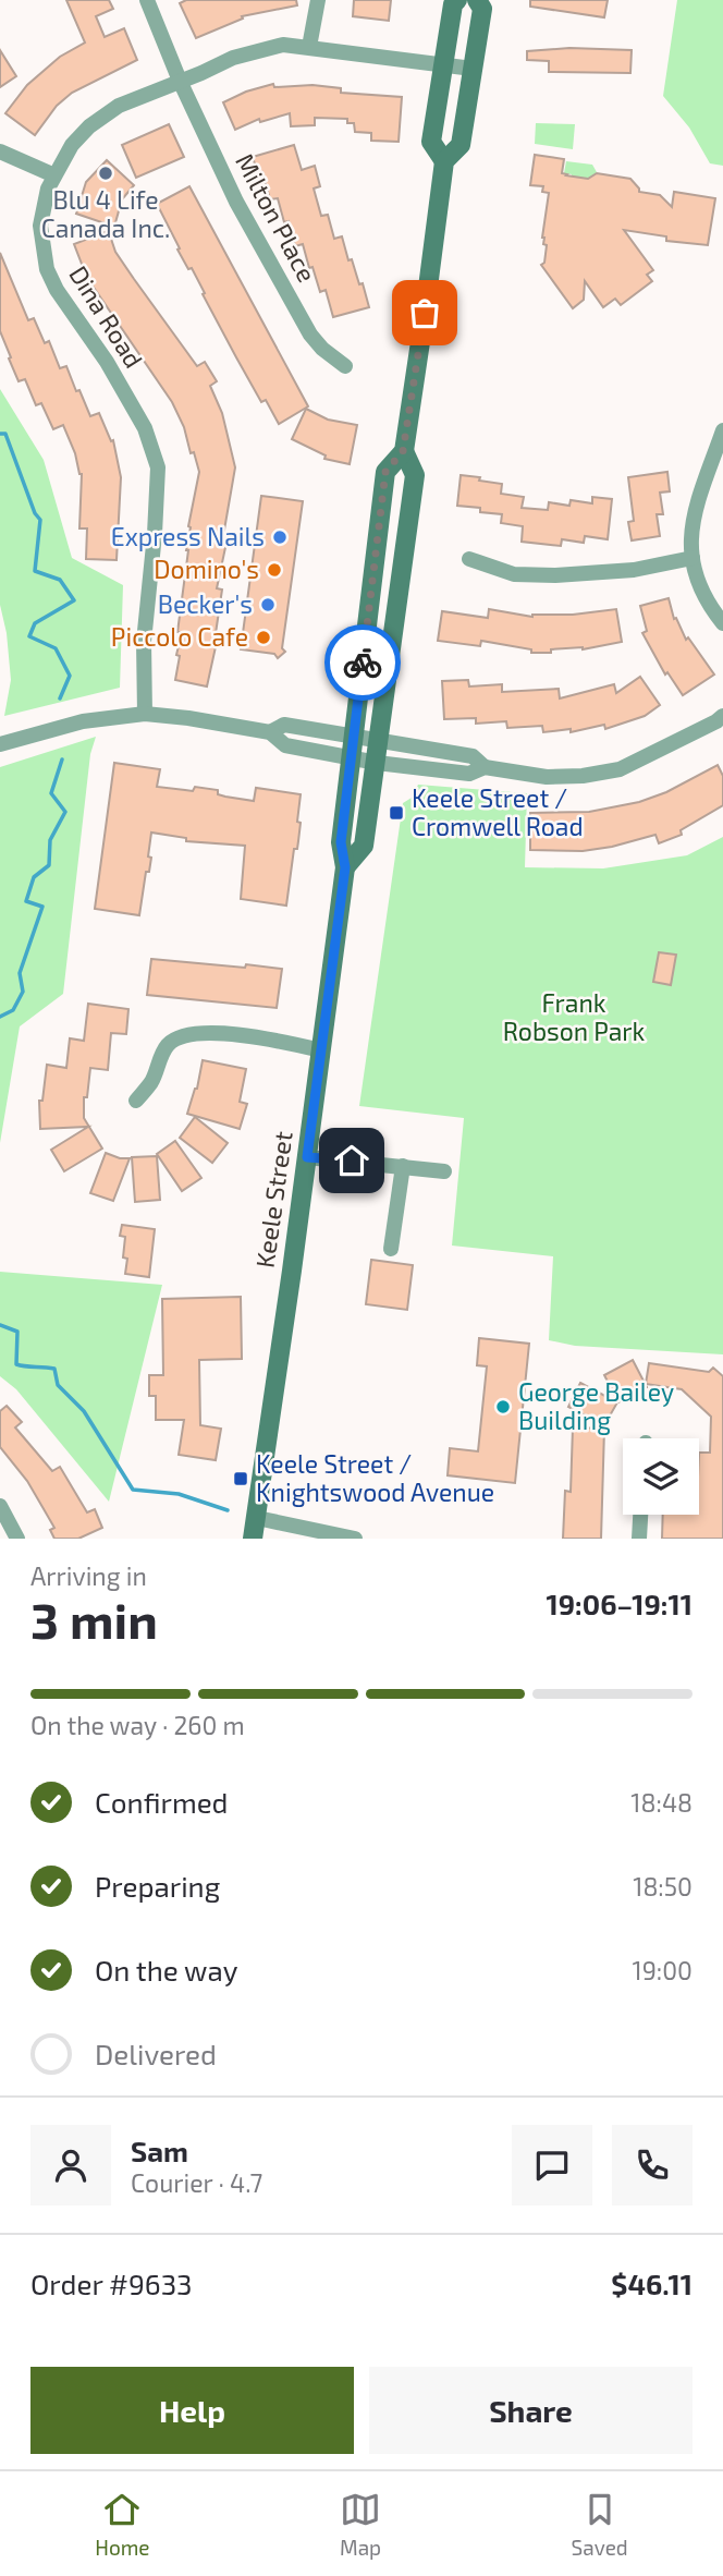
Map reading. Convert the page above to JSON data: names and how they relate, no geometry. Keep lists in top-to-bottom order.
{
  "streets": {
    "main road": ["Keele Street"],
    "street": ["Milton Place", "Dina Road"]
  },
  "crossings": [
    ["Milton Place", "Dina Road"],
    ["Dina Road", "Keele Street"]
  ],
  "parks": ["Frank Robson Park"],
  "places": {
    "other": [
      "Blu 4 Life Canada Inc.",
      "Express Nails",
      "Domino's",
      "Becker's",
      "Piccolo Cafe",
      "George Bailey Building"
    ],
    "transit": ["Keele Street / Cromwell Road", "Keele Street / Knightswood Avenue"]
  },
  "page": {
    "heading": ["3 min", "Arriving in", "19:06–19:11"],
    "panel": [
      "Sam",
      "Courier · 4.7",
      "Order #9633",
      "$46.11"
    ],
    "bar": "On the way · 260 m",
    "list": [
      ["Confirmed", "18:48"],
      ["Preparing", "18:50"],
      ["On the way", "19:00"],
      "Delivered"
    ],
    "buttons": ["Help", "Share"],
    "tabs": ["Home", "Map", "Saved"]
  }
}
